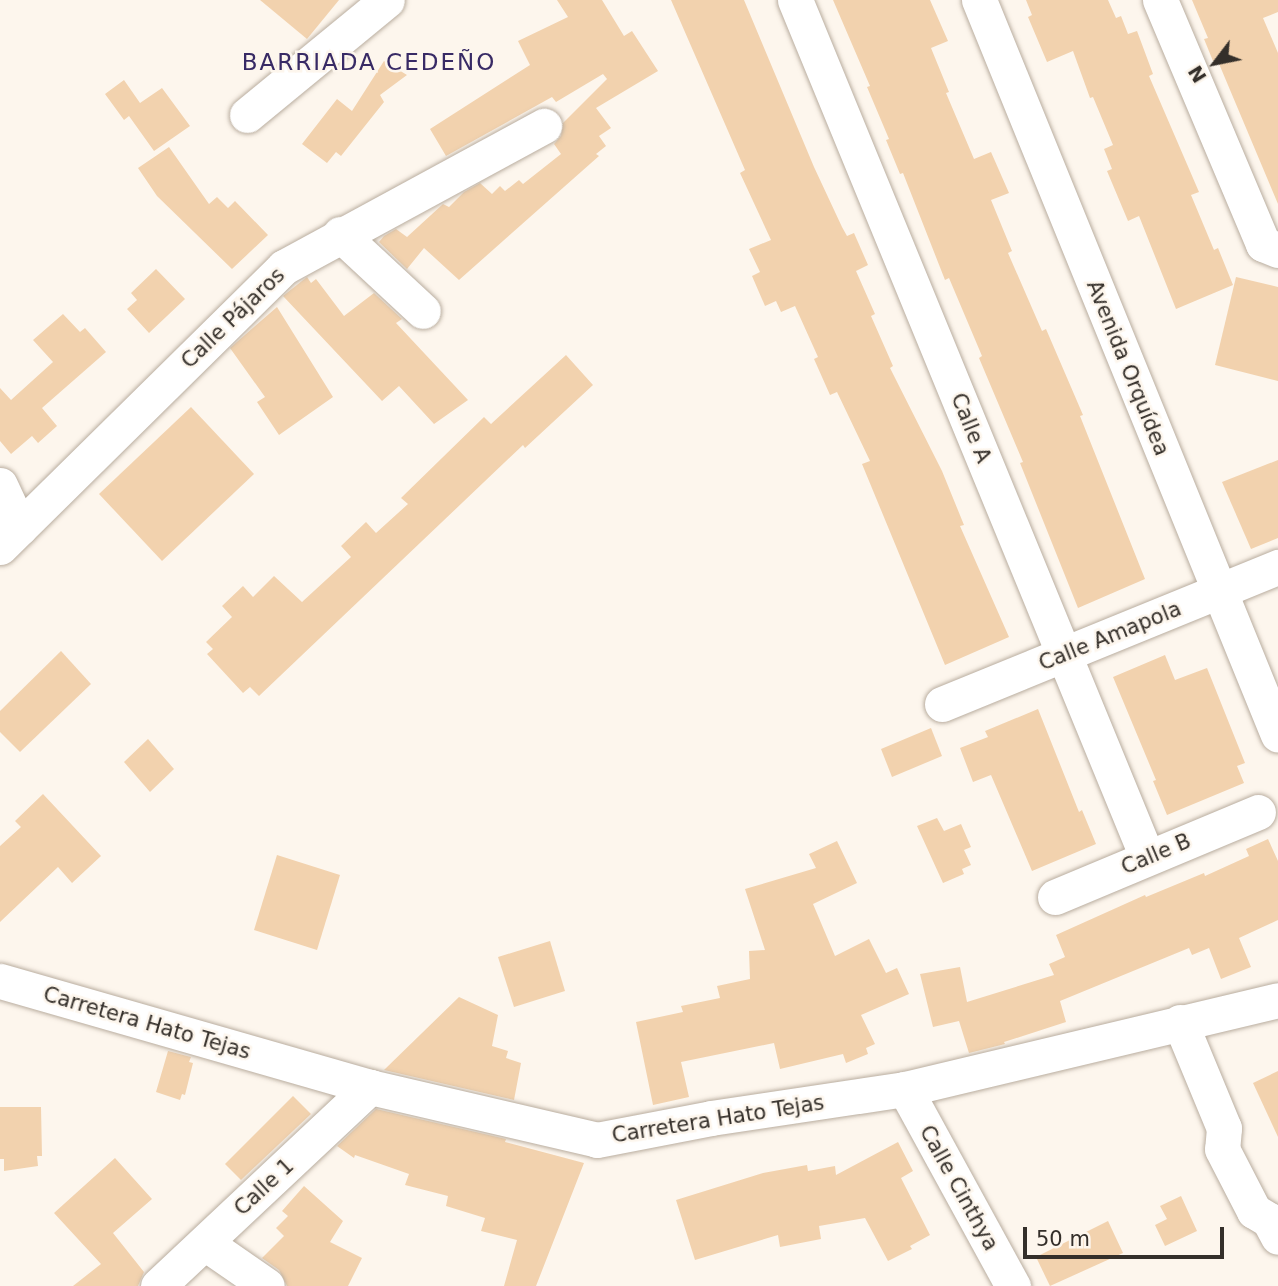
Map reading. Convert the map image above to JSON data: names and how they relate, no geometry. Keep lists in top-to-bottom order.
{
  "streets": {
    "street": [
      "Calle Pájaros",
      "Avenida Orquídea",
      "Calle A",
      "Calle Amapola",
      "Calle B",
      "Carretera Hato Tejas",
      "Calle 1",
      "Calle Cinthya"
    ]
  },
  "crossings": [
    ["Avenida Orquídea", "Calle Amapola"],
    ["Calle A", "Calle Amapola"],
    ["Calle A", "Calle B"],
    ["Carretera Hato Tejas", "Calle 1"],
    ["Carretera Hato Tejas", "Calle Cinthya"]
  ],
  "districts": ["BARRIADA CEDEÑO"],
  "scale_bar": "50 m",
  "north": "bottom left"
}
